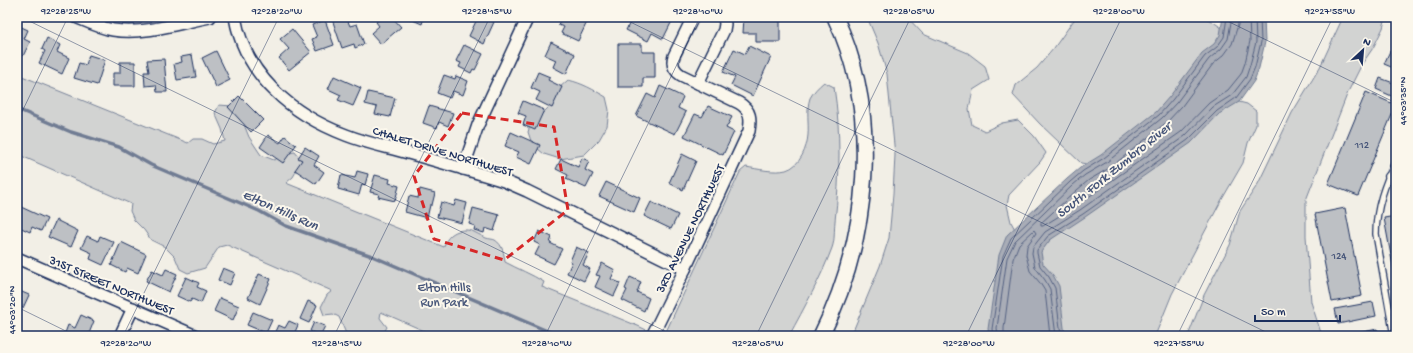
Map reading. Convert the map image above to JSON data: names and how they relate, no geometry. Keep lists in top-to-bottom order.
{
  "streets": {
    "street": ["CHALET DRIVE NORTHWEST", "3RD AVENUE NORTHWEST", "31ST STREET NORTHWEST"]
  },
  "crossings": [
    ["CHALET DRIVE NORTHWEST", "3RD AVENUE NORTHWEST"]
  ],
  "water": ["South Fork Zumbro River", "Elton Hills Run"],
  "parks": ["Elton Hills Run Park"],
  "house_numbers": ["112", "124"],
  "scale_bar": "50 m",
  "north": "top right",
  "coordinates": [
    "92°28'25\"W",
    "92°28'20\"W",
    "92°28'15\"W",
    "92°28'10\"W",
    "92°28'05\"W",
    "92°28'00\"W",
    "92°27'55\"W",
    "44°03'35\"N",
    "44°03'20\"N"
  ]
}
